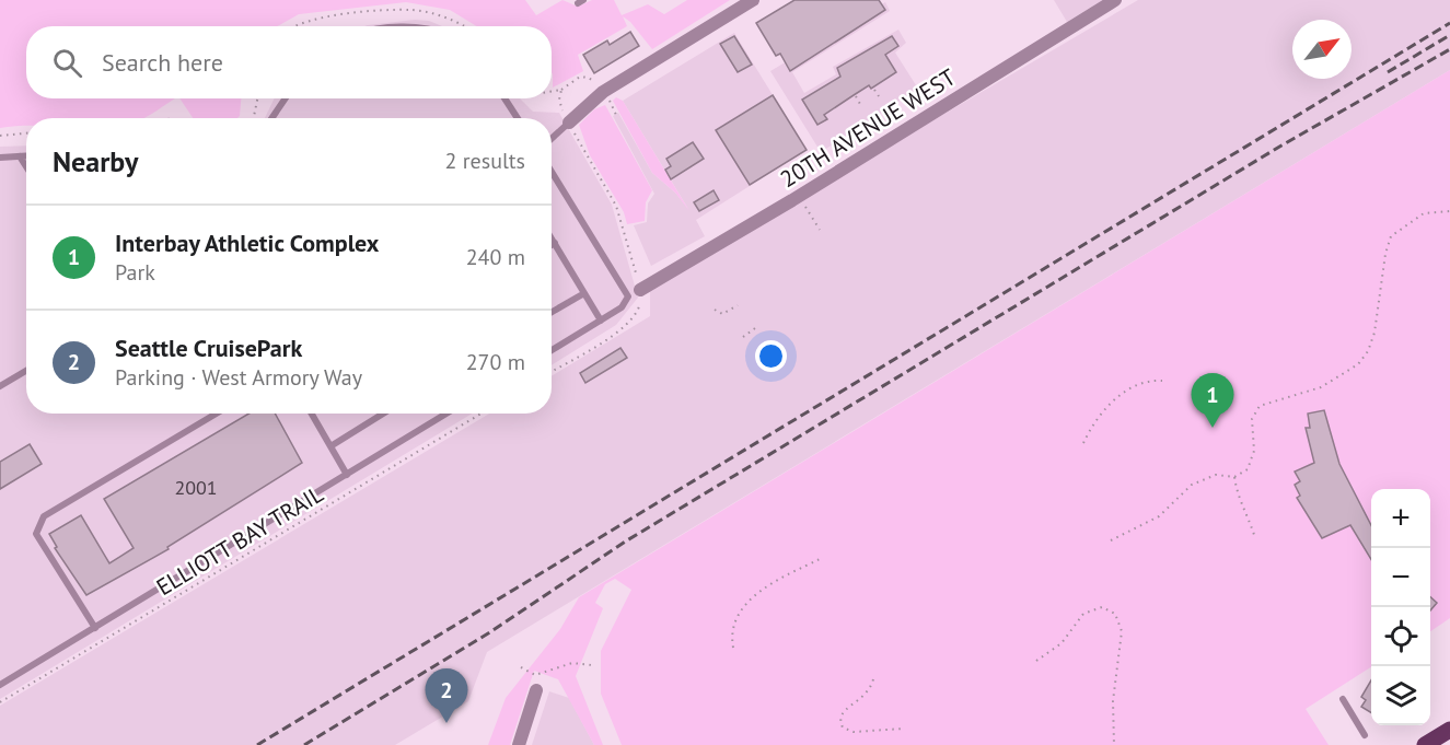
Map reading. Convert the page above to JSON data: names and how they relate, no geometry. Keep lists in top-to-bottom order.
{
  "streets": {
    "street": ["20TH AVENUE WEST"],
    "path": ["ELLIOTT BAY TRAIL"]
  },
  "house_numbers": ["2001"],
  "north": "top right",
  "page": {
    "search": "Search here",
    "heading": ["Nearby", "2 results"],
    "list": [
      {
        "mark": "1",
        "name": "Interbay Athletic Complex",
        "note": "Park",
        "value": "240 m"
      },
      {
        "mark": "2",
        "name": "Seattle CruisePark",
        "note": "Parking · West Armory Way",
        "value": "270 m"
      }
    ],
    "pins": ["1", "2"],
    "map_buttons": ["+", "−"]
  }
}
